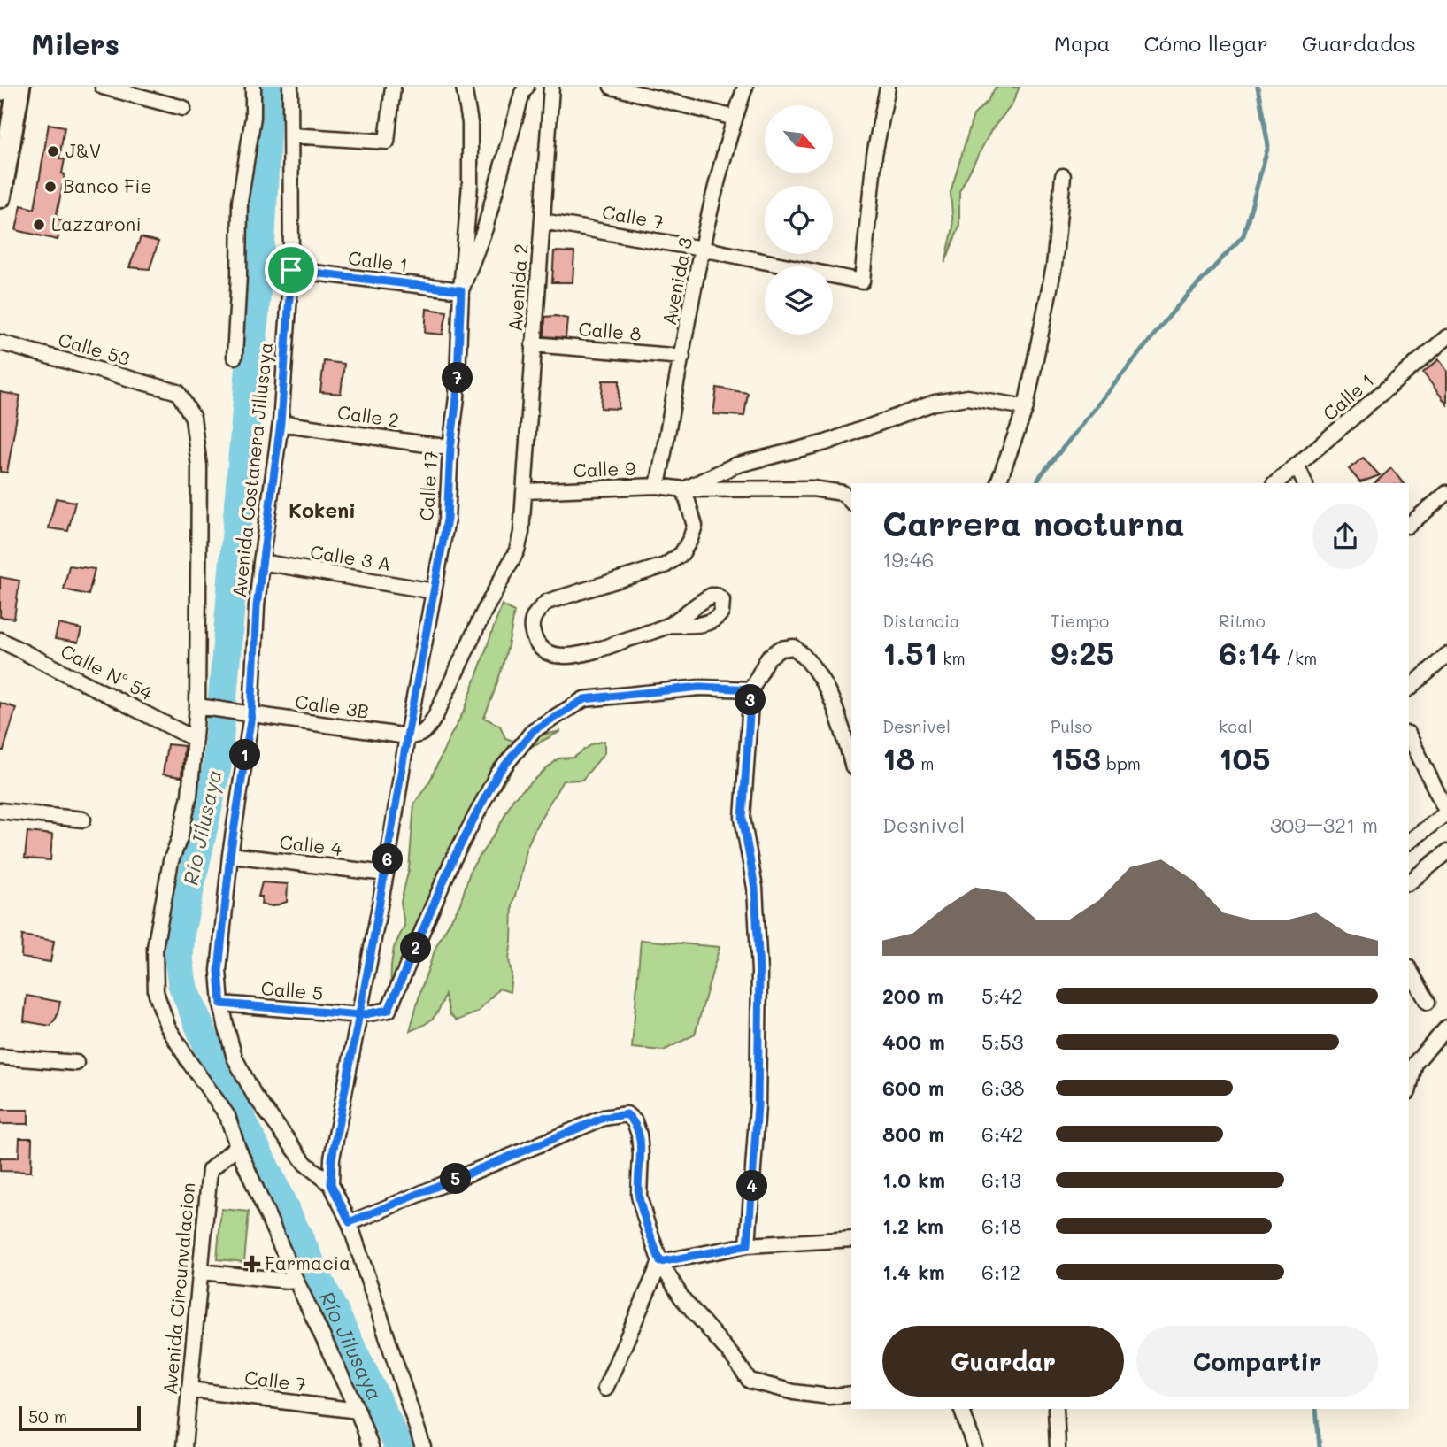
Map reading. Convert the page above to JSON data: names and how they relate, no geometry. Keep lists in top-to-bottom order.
{
  "streets": {
    "street": [
      "Calle 7",
      "Calle 1",
      "Avenida 3",
      "Avenida 2",
      "Calle 8",
      "Calle 53",
      "Calle 2",
      "Avenida Costanera Jillusaya",
      "Calle 9",
      "Calle 17",
      "Calle 3 A",
      "Calle Nº 54",
      "Calle 3B",
      "Calle 4",
      "Calle 5",
      "Avenida Circunvalacion"
    ]
  },
  "crossings": [
    ["Calle 7", "Avenida 3"],
    ["Calle 7", "Avenida 2"],
    ["Calle 7", "Avenida Circunvalacion"],
    ["Calle 1", "Avenida Costanera Jillusaya"],
    ["Calle 1", "Calle 17"],
    ["Avenida 3", "Calle 8"],
    ["Avenida 3", "Calle 9"],
    ["Avenida 2", "Calle 8"],
    ["Avenida 2", "Calle 9"],
    ["Avenida 2", "Calle 17"],
    ["Avenida 2", "Calle 3B"],
    ["Calle 53", "Calle 3B"],
    ["Calle 2", "Avenida Costanera Jillusaya"],
    ["Calle 2", "Calle 17"],
    ["Avenida Costanera Jillusaya", "Calle 17"],
    ["Avenida Costanera Jillusaya", "Calle 3 A"],
    ["Avenida Costanera Jillusaya", "Calle 3B"],
    ["Avenida Costanera Jillusaya", "Calle 4"],
    ["Avenida Costanera Jillusaya", "Calle 5"],
    ["Calle 17", "Calle 3 A"],
    ["Calle 17", "Calle 3B"],
    ["Calle 17", "Calle 4"],
    ["Calle 17", "Calle 5"]
  ],
  "districts": ["Kokeni"],
  "water": ["Río Jilusaya"],
  "places": {
    "other": ["J&V", "Banco Fie", "Lazzaroni"],
    "health": ["Farmacia"]
  },
  "scale_bar": "50 m",
  "north": "bottom right",
  "page": {
    "header": "Milers",
    "nav": ["Mapa", "Cómo llegar", "Guardados"],
    "pins": [
      "7",
      "3",
      "1",
      "6",
      "2",
      "5",
      "4"
    ],
    "heading": ["Carrera nocturna", "19:46"],
    "stats": [
      ["Distancia", "1.51 km"],
      ["Tiempo", "9:25"],
      ["Ritmo", "6:14 /km"],
      ["Desnivel", "18 m"],
      ["Pulso", "153 bpm"],
      ["kcal", "105"]
    ],
    "chart": ["Desnivel", "309–321 m"],
    "list": [
      {
        "name": "200 m",
        "note": "5:42"
      },
      {
        "name": "400 m",
        "note": "5:53"
      },
      {
        "name": "600 m",
        "note": "6:38"
      },
      {
        "name": "800 m",
        "note": "6:42"
      },
      {
        "name": "1.0 km",
        "note": "6:13"
      },
      {
        "name": "1.2 km",
        "note": "6:18"
      },
      {
        "name": "1.4 km",
        "note": "6:12"
      }
    ],
    "buttons": ["Guardar", "Compartir"],
    "scale": "50 m"
  }
}
